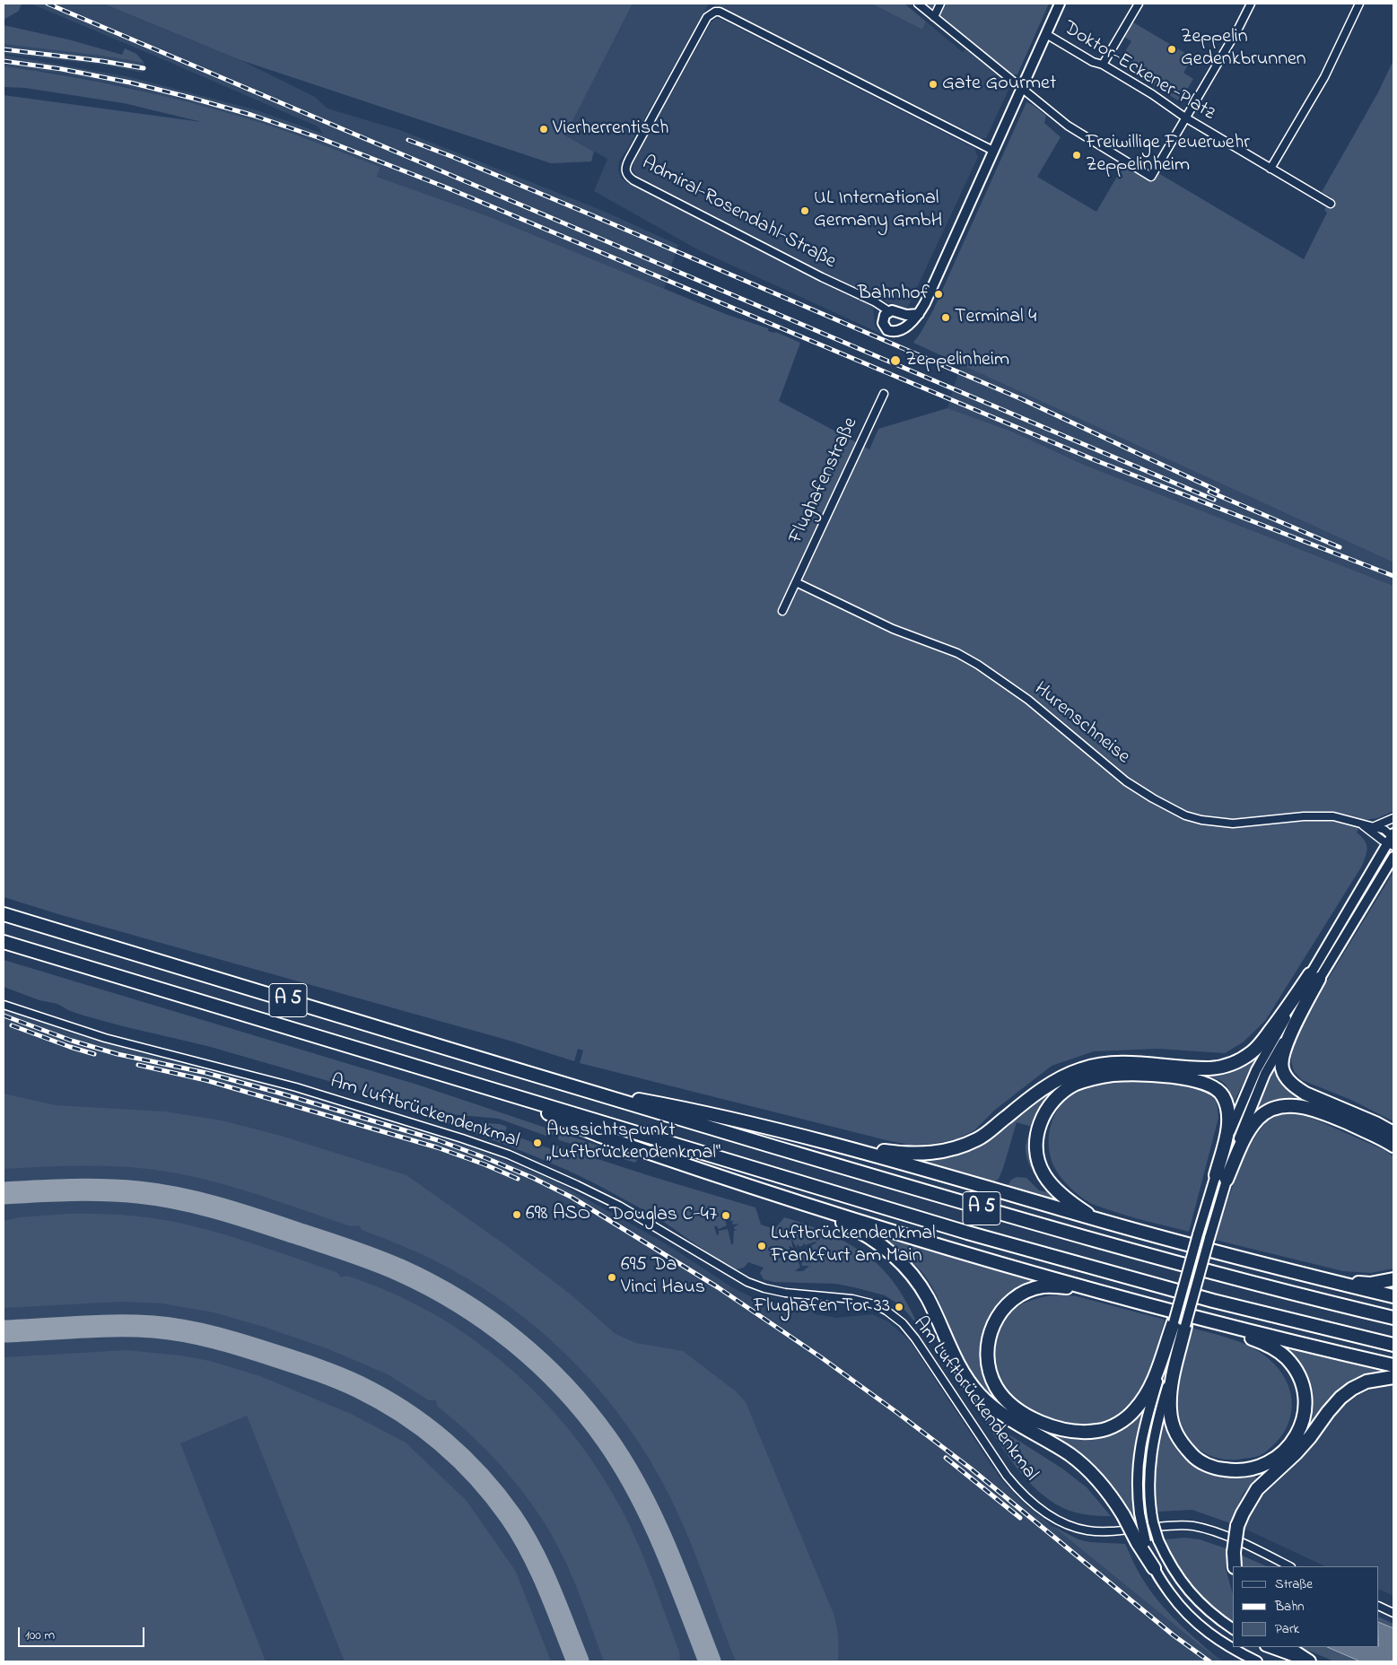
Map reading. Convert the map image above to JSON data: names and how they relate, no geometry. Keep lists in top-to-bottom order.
{
  "streets": {
    "highway": ["A 5"],
    "street": [
      "Doktor-Eckener-Platz",
      "Admiral-Rosendahl-Straße",
      "Flughafenstraße",
      "Hurenschneise",
      "Am Luftbrückendenkmal"
    ]
  },
  "crossings": [
    ["Flughafenstraße", "Hurenschneise"]
  ],
  "places": [
    "Zeppelin Gedenkbrunnen",
    "Gate Gourmet",
    "Vierherrentisch",
    "Freiwillige Feuerwehr Zeppelinheim",
    "UL International Germany GmbH",
    "Bahnhof",
    "Terminal 4",
    "Zeppelinheim",
    "Aussichtspunkt „Luftbrückendenkmal“",
    "698 ASO",
    "Douglas C-47",
    "Luftbrückendenkmal Frankfurt am Main",
    "695 Da Vinci Haus",
    "Flughafen Tor 33"
  ],
  "legend": ["Straße", "Bahn", "Park"],
  "scale_bar": "100 m"
}
